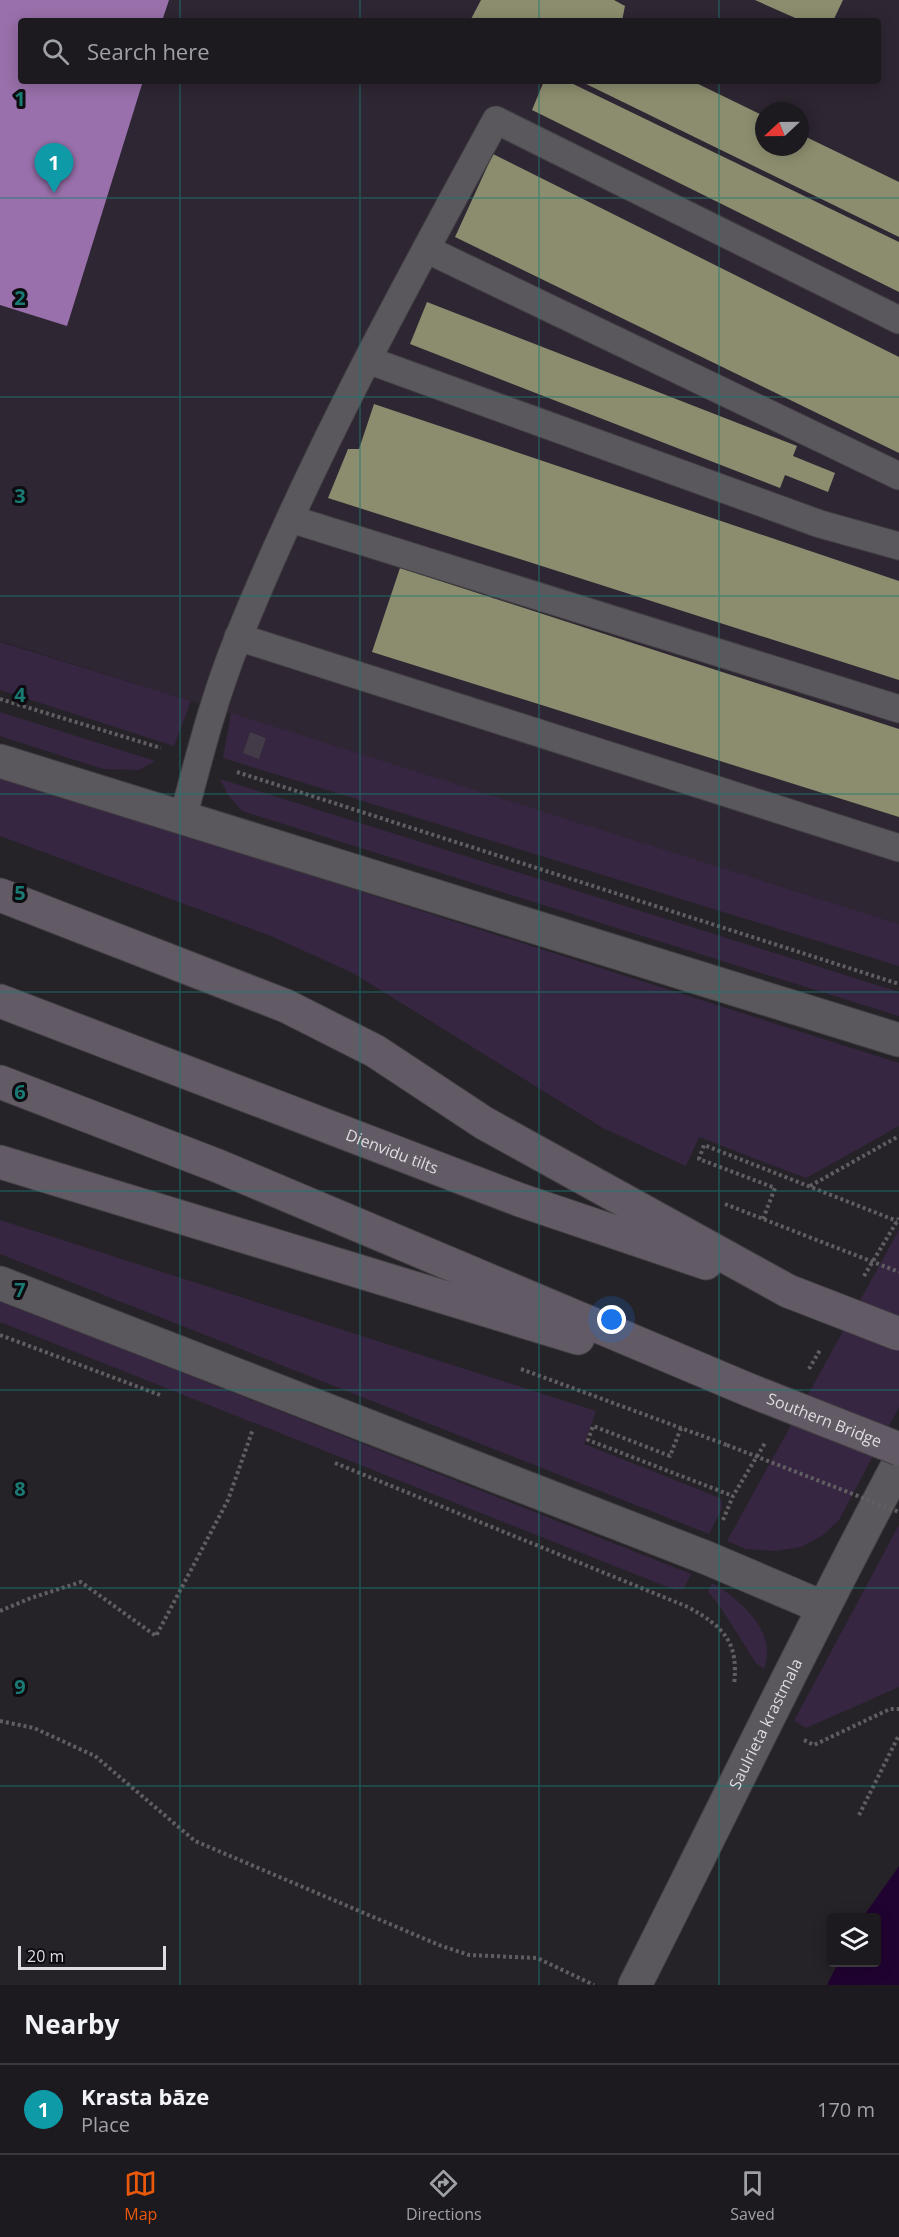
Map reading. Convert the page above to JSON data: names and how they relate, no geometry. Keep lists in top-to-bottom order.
{
  "streets": {
    "highway": ["Dienvidu tilts", "Southern Bridge"],
    "street": ["Saulrieta krastmala"]
  },
  "scale_bar": "20 m",
  "north": "left",
  "page": {
    "search": "Search here",
    "pins": "1",
    "scale": "20 m",
    "heading": "Nearby",
    "list": [
      {
        "mark": "1",
        "name": "Krasta bāze",
        "note": "Place",
        "value": "170 m"
      }
    ],
    "nav": ["Map", "Directions", "Saved"]
  },
  "grid": {
    "rows": [
      "1",
      "2",
      "3",
      "4",
      "5",
      "6",
      "7",
      "8",
      "9"
    ]
  }
}
